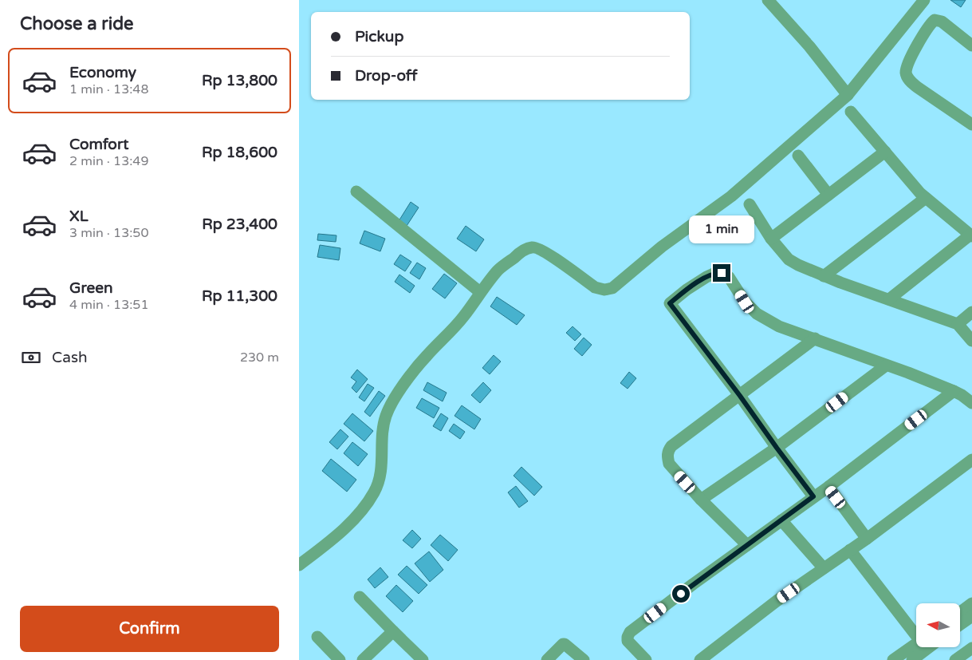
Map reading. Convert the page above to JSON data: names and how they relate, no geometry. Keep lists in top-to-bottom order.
{
  "north": "left",
  "page": {
    "heading": "Choose a ride",
    "banner": ["Pickup", "Drop-off"],
    "list": [
      {
        "name": "Economy",
        "note": "1 min · 13:48",
        "value": "Rp 13,800"
      },
      {
        "name": "Comfort",
        "note": "2 min · 13:49",
        "value": "Rp 18,600"
      },
      {
        "name": "XL",
        "note": "3 min · 13:50",
        "value": "Rp 23,400"
      },
      {
        "name": "Green",
        "note": "4 min · 13:51",
        "value": "Rp 11,300"
      }
    ],
    "bubble": "1 min",
    "pay": ["Cash", "230 m"],
    "buttons": "Confirm"
  }
}
